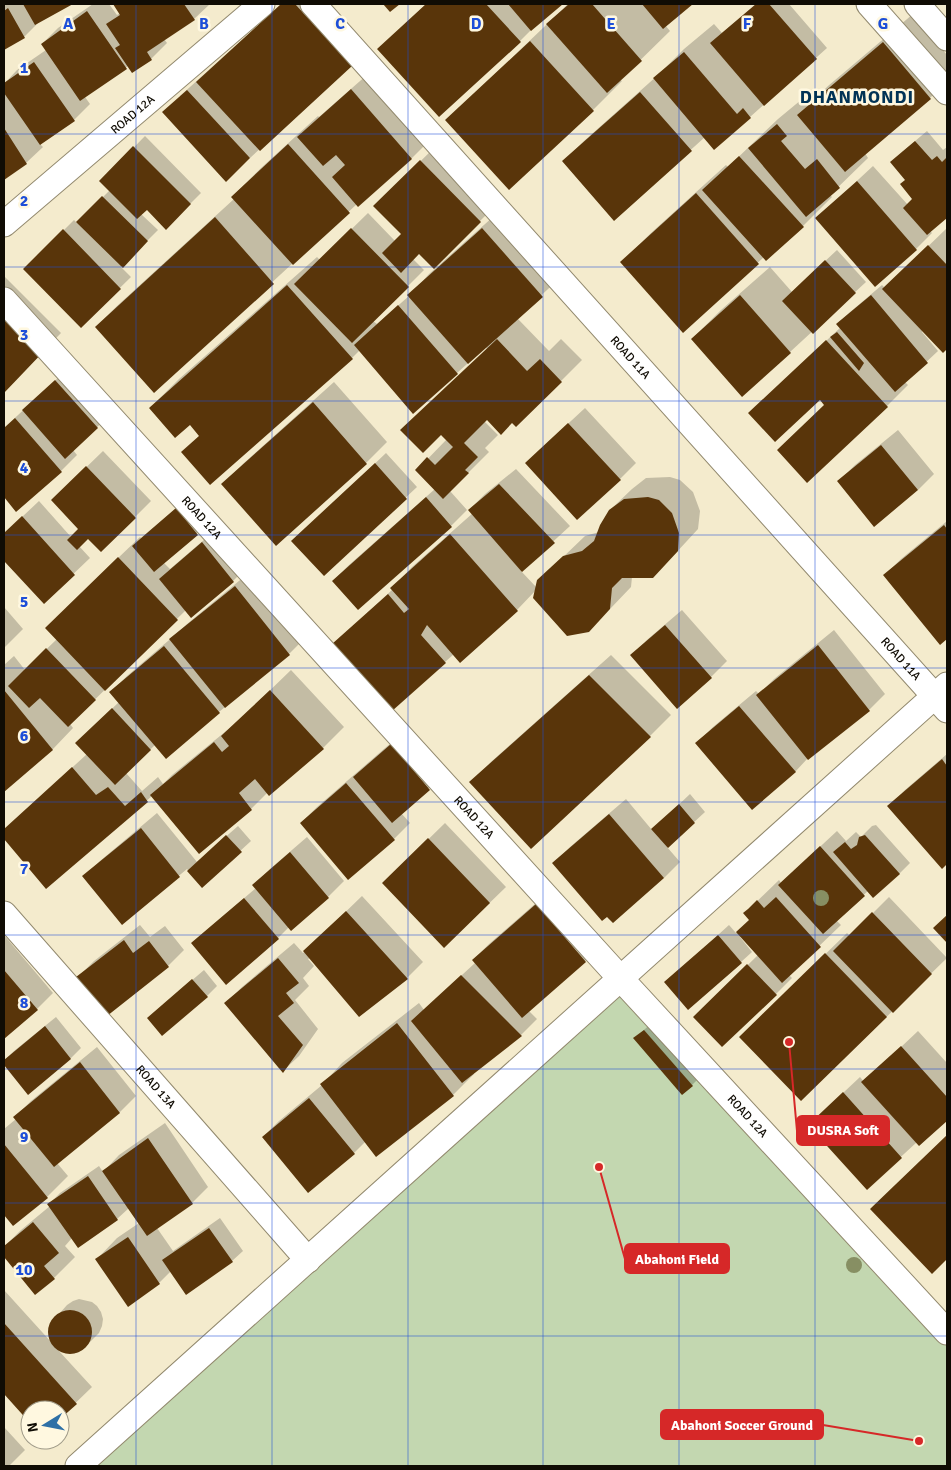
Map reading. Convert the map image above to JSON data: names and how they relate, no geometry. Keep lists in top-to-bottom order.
{
  "streets": {
    "street": ["ROAD 12A", "ROAD 11A", "ROAD 13A"]
  },
  "districts": ["DHANMONDI"],
  "places": ["DUSRA Soft", "Abahoni Field", "Abahoni Soccer Ground"],
  "north": "left",
  "grid": {
    "columns": [
      "A",
      "B",
      "C",
      "D",
      "E",
      "F",
      "G"
    ],
    "rows": [
      "1",
      "2",
      "3",
      "4",
      "5",
      "6",
      "7",
      "8",
      "9",
      "10"
    ]
  }
}
